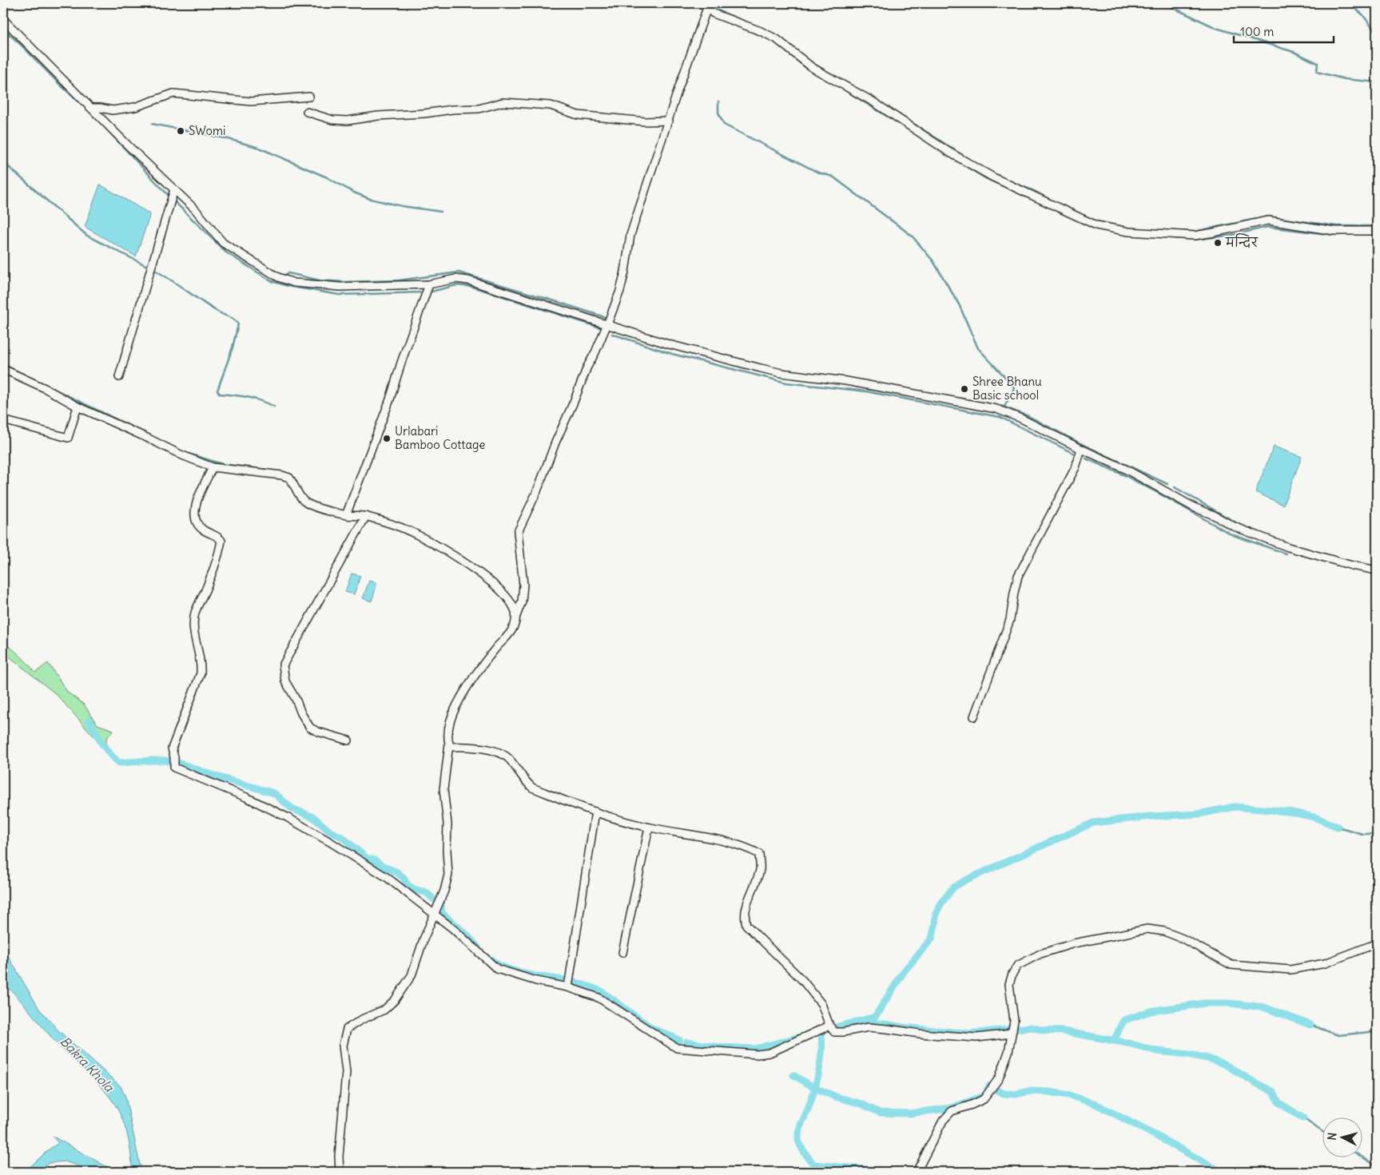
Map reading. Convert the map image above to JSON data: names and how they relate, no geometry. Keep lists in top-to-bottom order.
{
  "water": ["Bakra Khola"],
  "places": [
    "SWomi",
    "मन्दिर",
    "Shree Bhanu Basic school",
    "Urlabari Bamboo Cottage"
  ],
  "scale_bar": "100 m",
  "north": "left"
}
